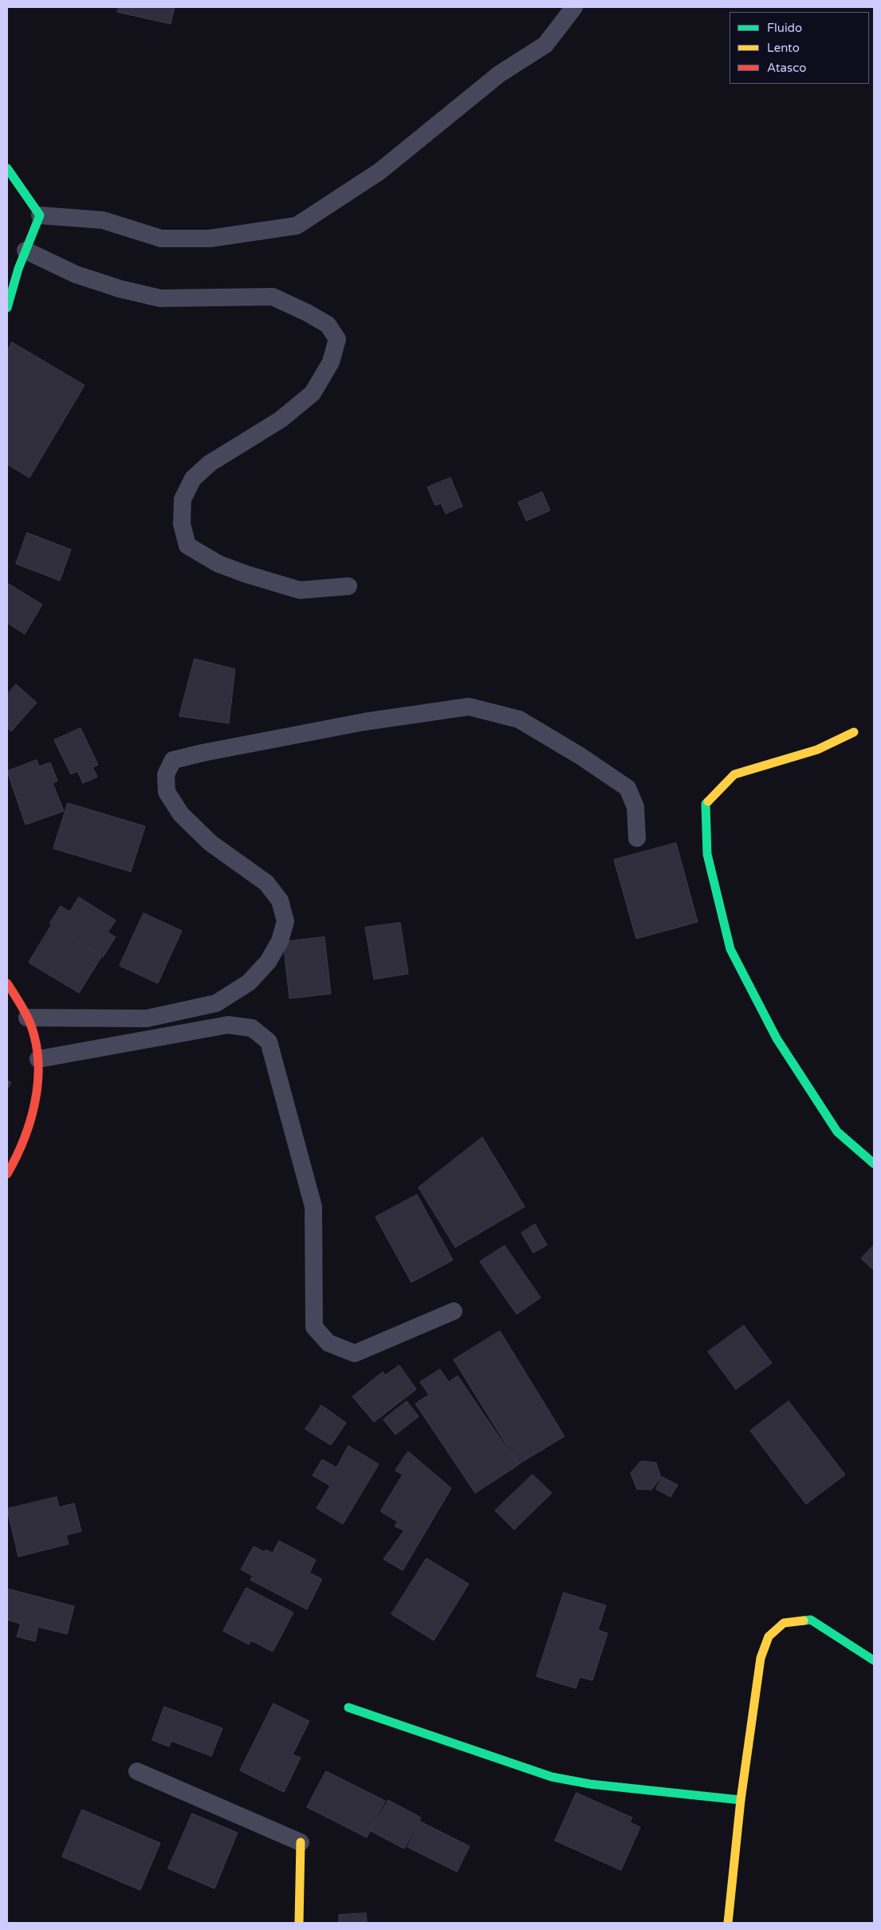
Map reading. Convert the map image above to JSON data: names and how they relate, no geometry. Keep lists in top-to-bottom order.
{
  "legend": ["Fluido", "Lento", "Atasco"]
}
